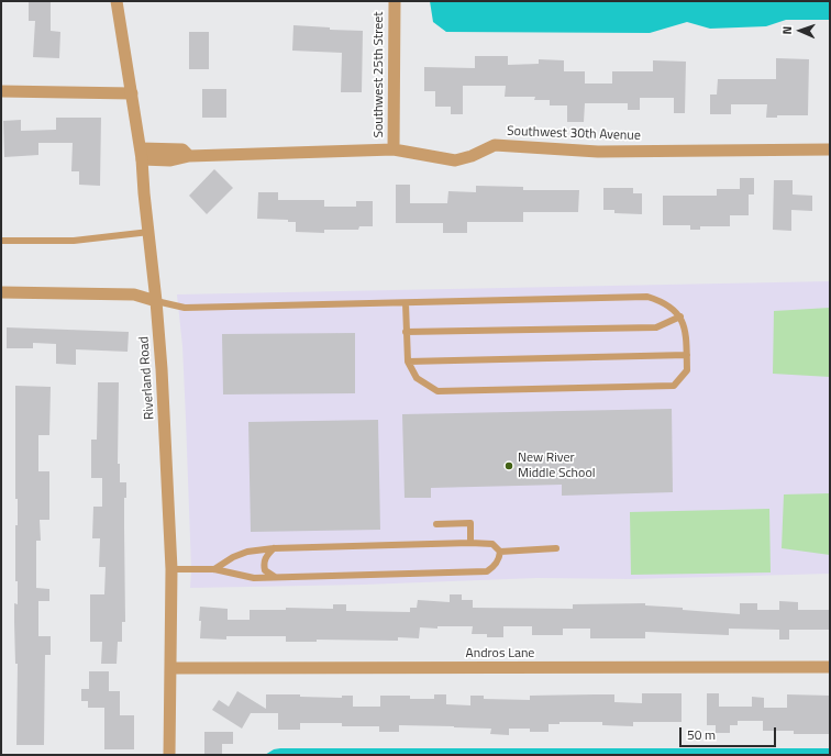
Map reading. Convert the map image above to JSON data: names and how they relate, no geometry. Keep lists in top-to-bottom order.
{
  "streets": {
    "street": [
      "Southwest 25th Street",
      "Southwest 30th Avenue",
      "Riverland Road",
      "Andros Lane"
    ]
  },
  "crossings": [
    ["Southwest 25th Street", "Southwest 30th Avenue"],
    ["Southwest 30th Avenue", "Riverland Road"],
    ["Riverland Road", "Andros Lane"]
  ],
  "places": ["New River Middle School"],
  "scale_bar": "50 m",
  "north": "left"
}
